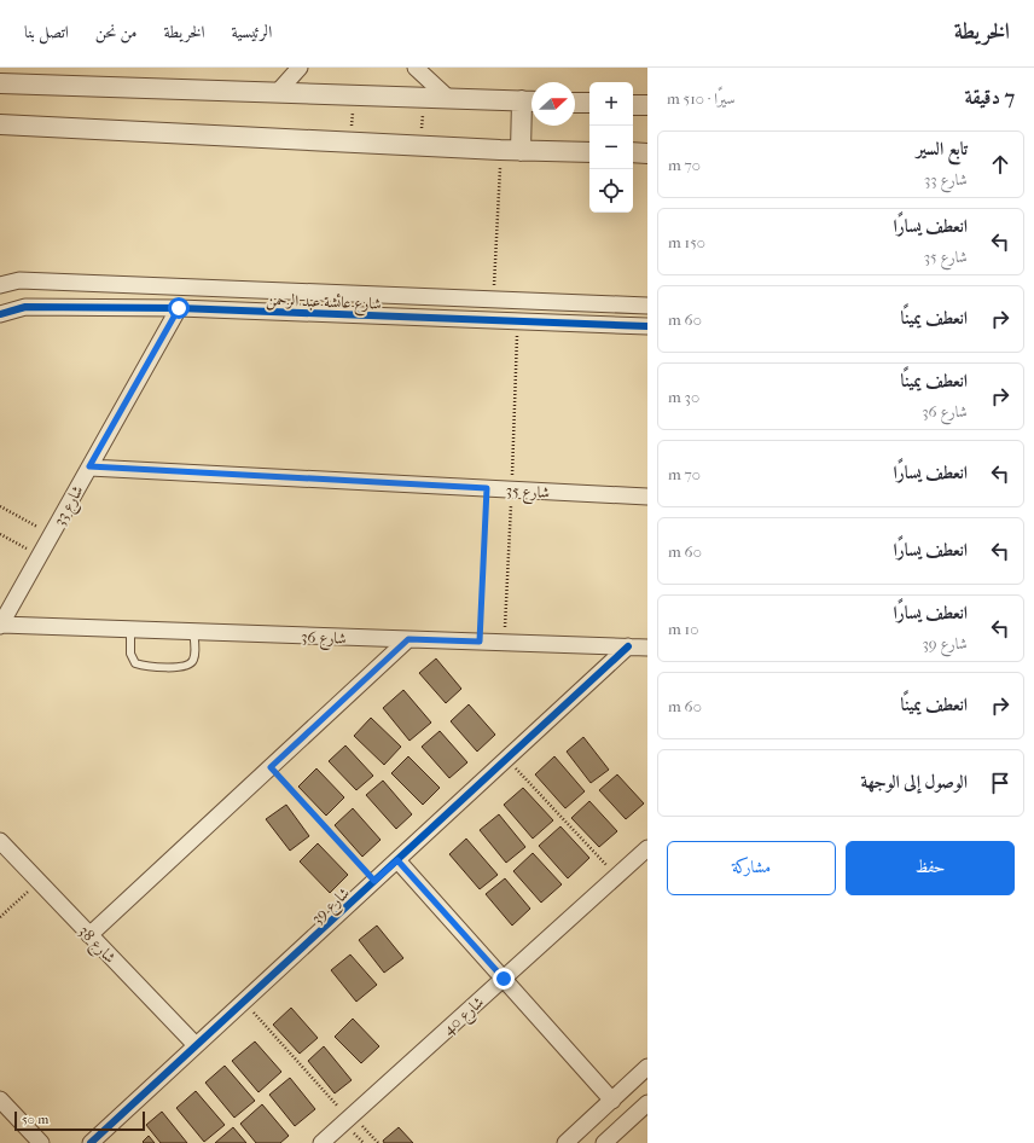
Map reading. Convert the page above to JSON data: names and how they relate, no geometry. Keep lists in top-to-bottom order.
{
  "streets": {
    "street": [
      "شارع عائشة عبد الرحمن",
      "شارع 35",
      "شارع 33",
      "شارع 36",
      "شارع 39",
      "شارع 38",
      "شارع 40"
    ]
  },
  "crossings": [
    ["شارع عائشة عبد الرحمن", "شارع 33"],
    ["شارع 35", "شارع 33"],
    ["شارع 33", "شارع 36"],
    ["شارع 36", "شارع 39"],
    ["شارع 39", "شارع 38"]
  ],
  "scale_bar": "50 m",
  "north": "right",
  "page": {
    "header": "الخريطة",
    "nav": [
      "الرئيسية",
      "الخريطة",
      "من نحن",
      "اتصل بنا"
    ],
    "heading": ["7 دقيقة", "سيرًا · 510 m"],
    "map_buttons": ["+", "−"],
    "list": [
      ["تابع السير", "شارع 33", "70 m"],
      ["انعطف يسارًا", "شارع 35", "150 m"],
      ["انعطف يمينًا", "60 m"],
      ["انعطف يمينًا", "شارع 36", "30 m"],
      ["انعطف يسارًا", "70 m"],
      ["انعطف يسارًا", "60 m"],
      ["انعطف يسارًا", "شارع 39", "10 m"],
      ["انعطف يمينًا", "60 m"],
      "الوصول إلى الوجهة"
    ],
    "buttons": ["حفظ", "مشاركة"],
    "scale": "50 m"
  }
}
